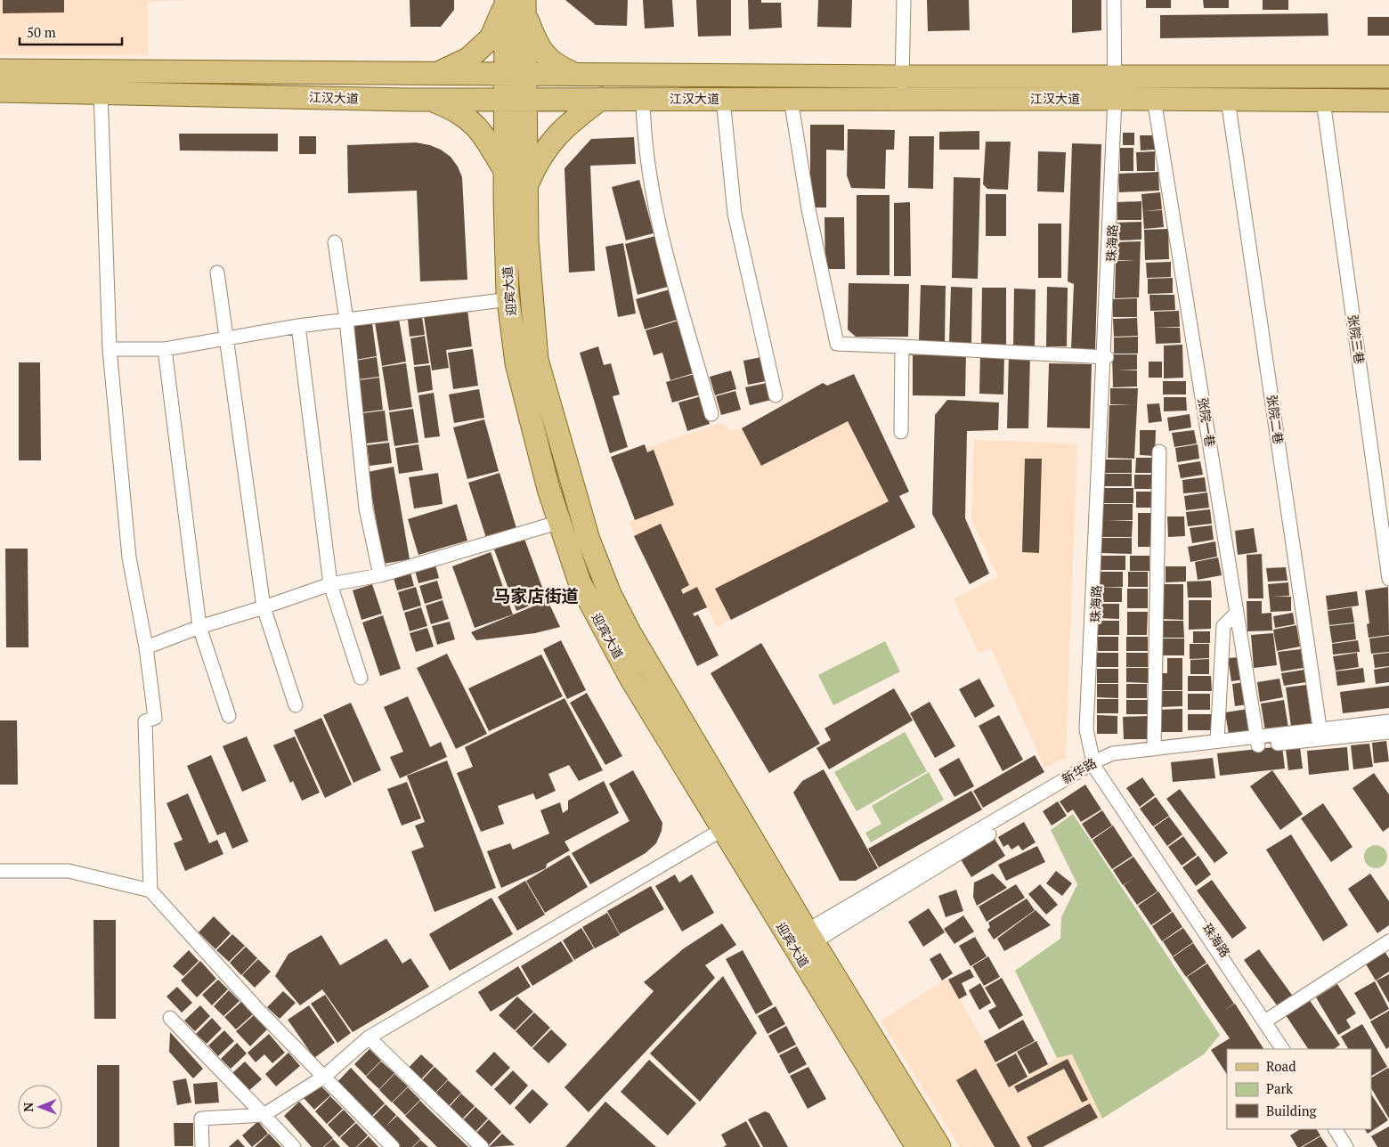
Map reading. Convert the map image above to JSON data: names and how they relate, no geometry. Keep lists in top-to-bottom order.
{
  "streets": {
    "main road": ["江汉大道", "迎宾大道"],
    "street": [
      "珠海路",
      "张院三巷",
      "张院二巷",
      "张院一巷",
      "新华路"
    ]
  },
  "crossings": [
    ["江汉大道", "珠海路"],
    ["江汉大道", "迎宾大道"],
    ["江汉大道", "张院三巷"],
    ["江汉大道", "张院二巷"],
    ["江汉大道", "张院一巷"],
    ["珠海路", "新华路"],
    ["迎宾大道", "新华路"],
    ["张院二巷", "新华路"],
    ["张院一巷", "新华路"]
  ],
  "districts": ["马家店街道"],
  "legend": ["Road", "Park", "Building"],
  "scale_bar": "50 m",
  "north": "left"
}
